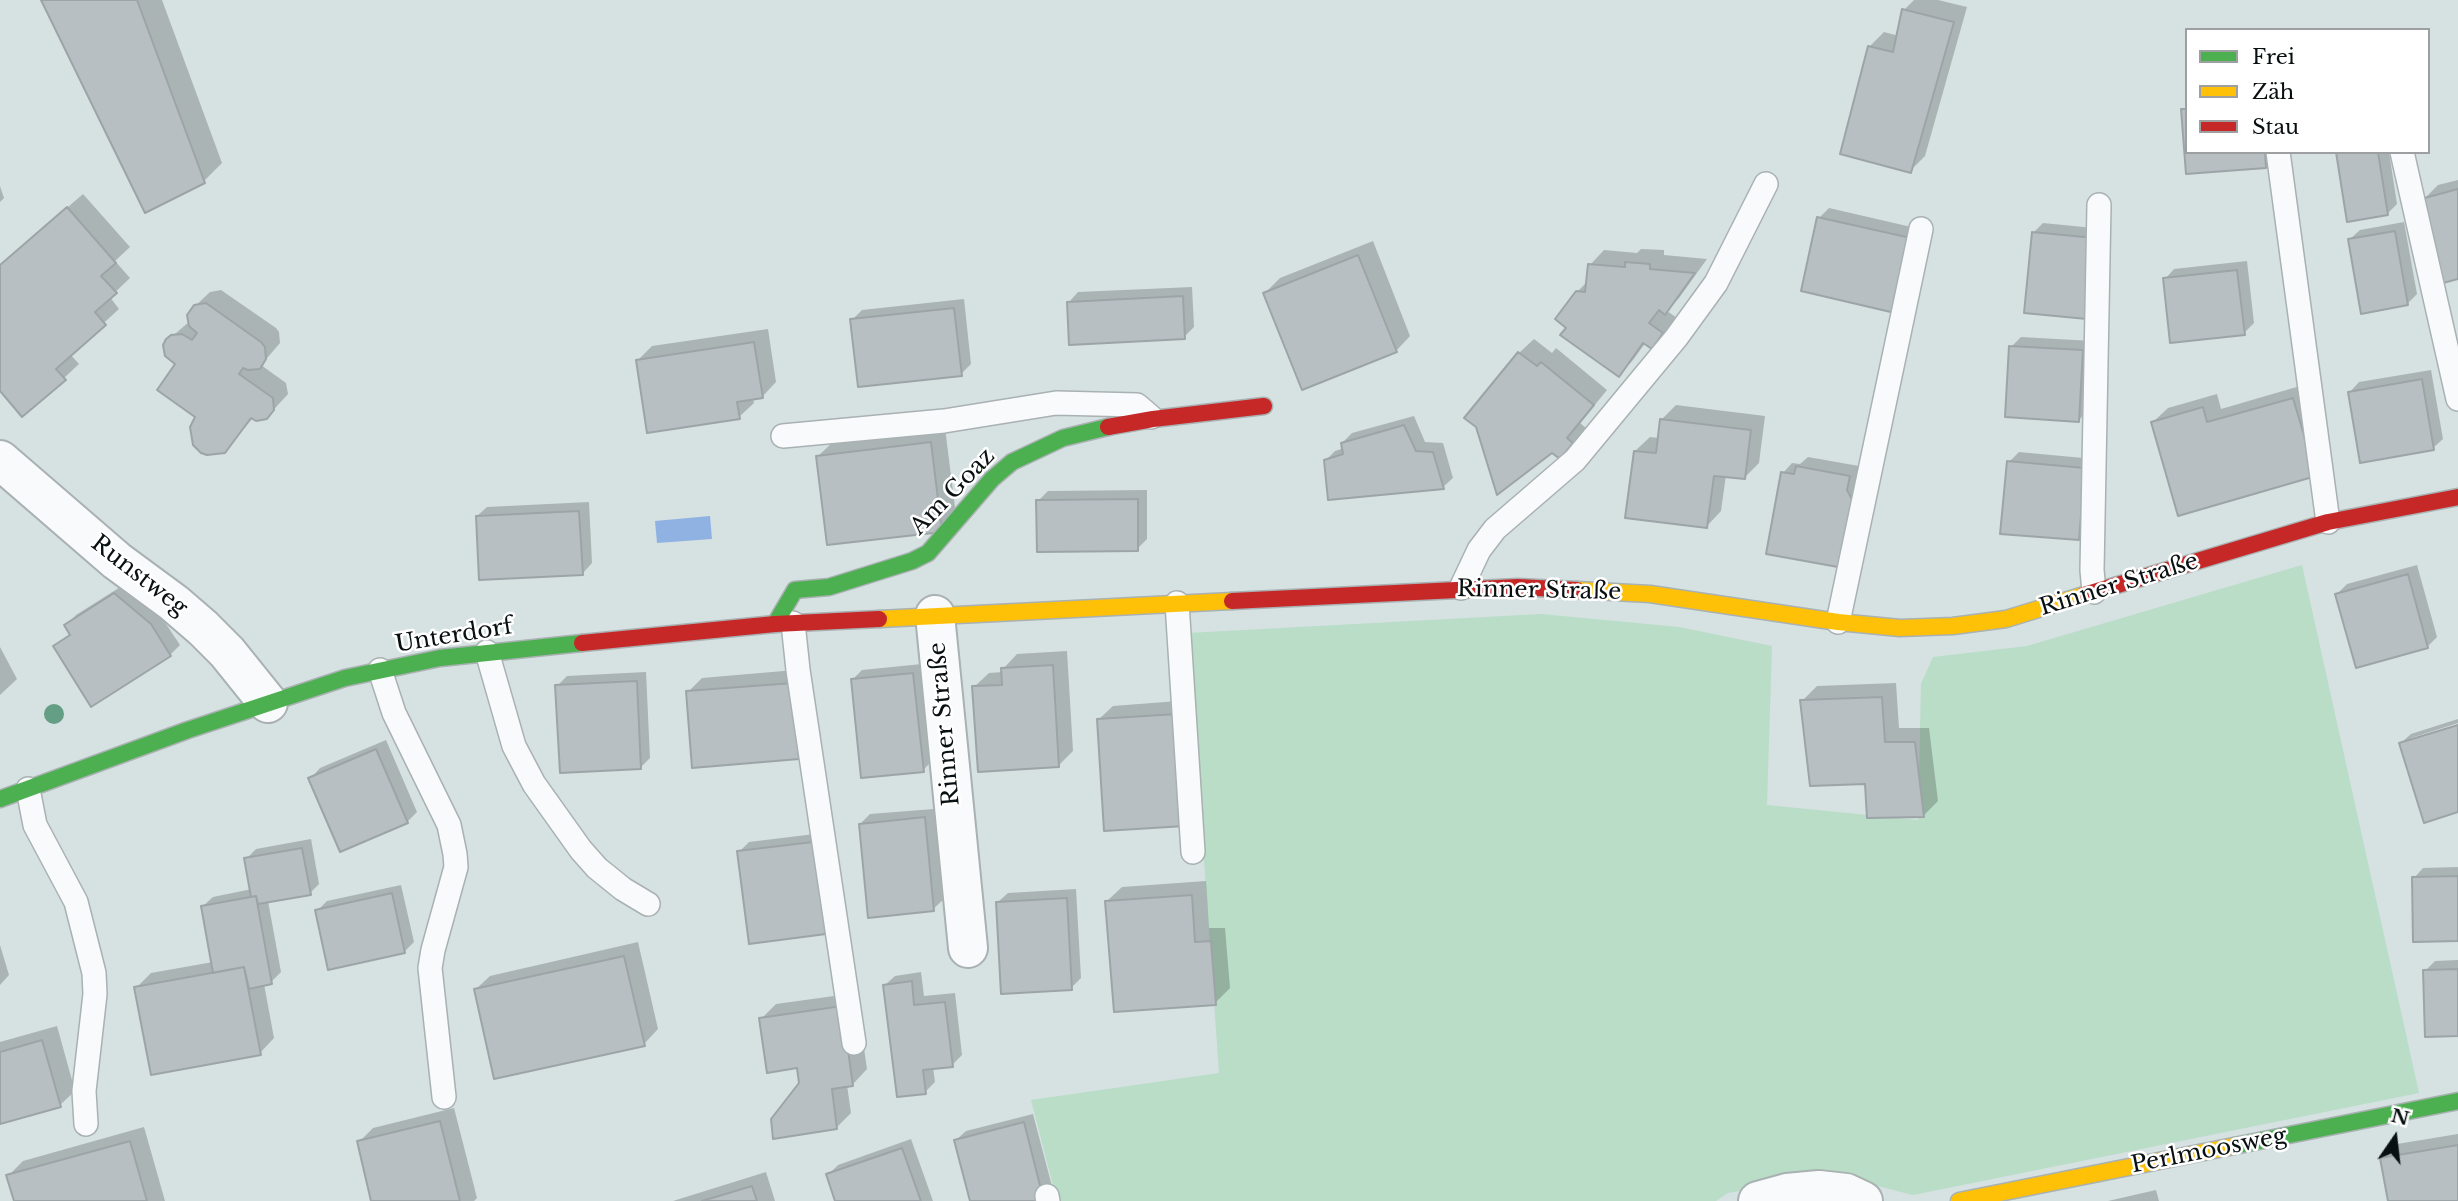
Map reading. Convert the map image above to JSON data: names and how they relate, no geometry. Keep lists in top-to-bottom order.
{
  "streets": {
    "main road": [
      "Am Goaz",
      "Rinner Straße",
      "Unterdorf",
      "Perlmoosweg"
    ],
    "street": ["Runstweg"]
  },
  "crossings": [
    ["Am Goaz", "Unterdorf"],
    ["Runstweg", "Unterdorf"],
    ["Rinner Straße", "Unterdorf"]
  ],
  "legend": ["Frei", "Zäh", "Stau"],
  "north": "top"
}
